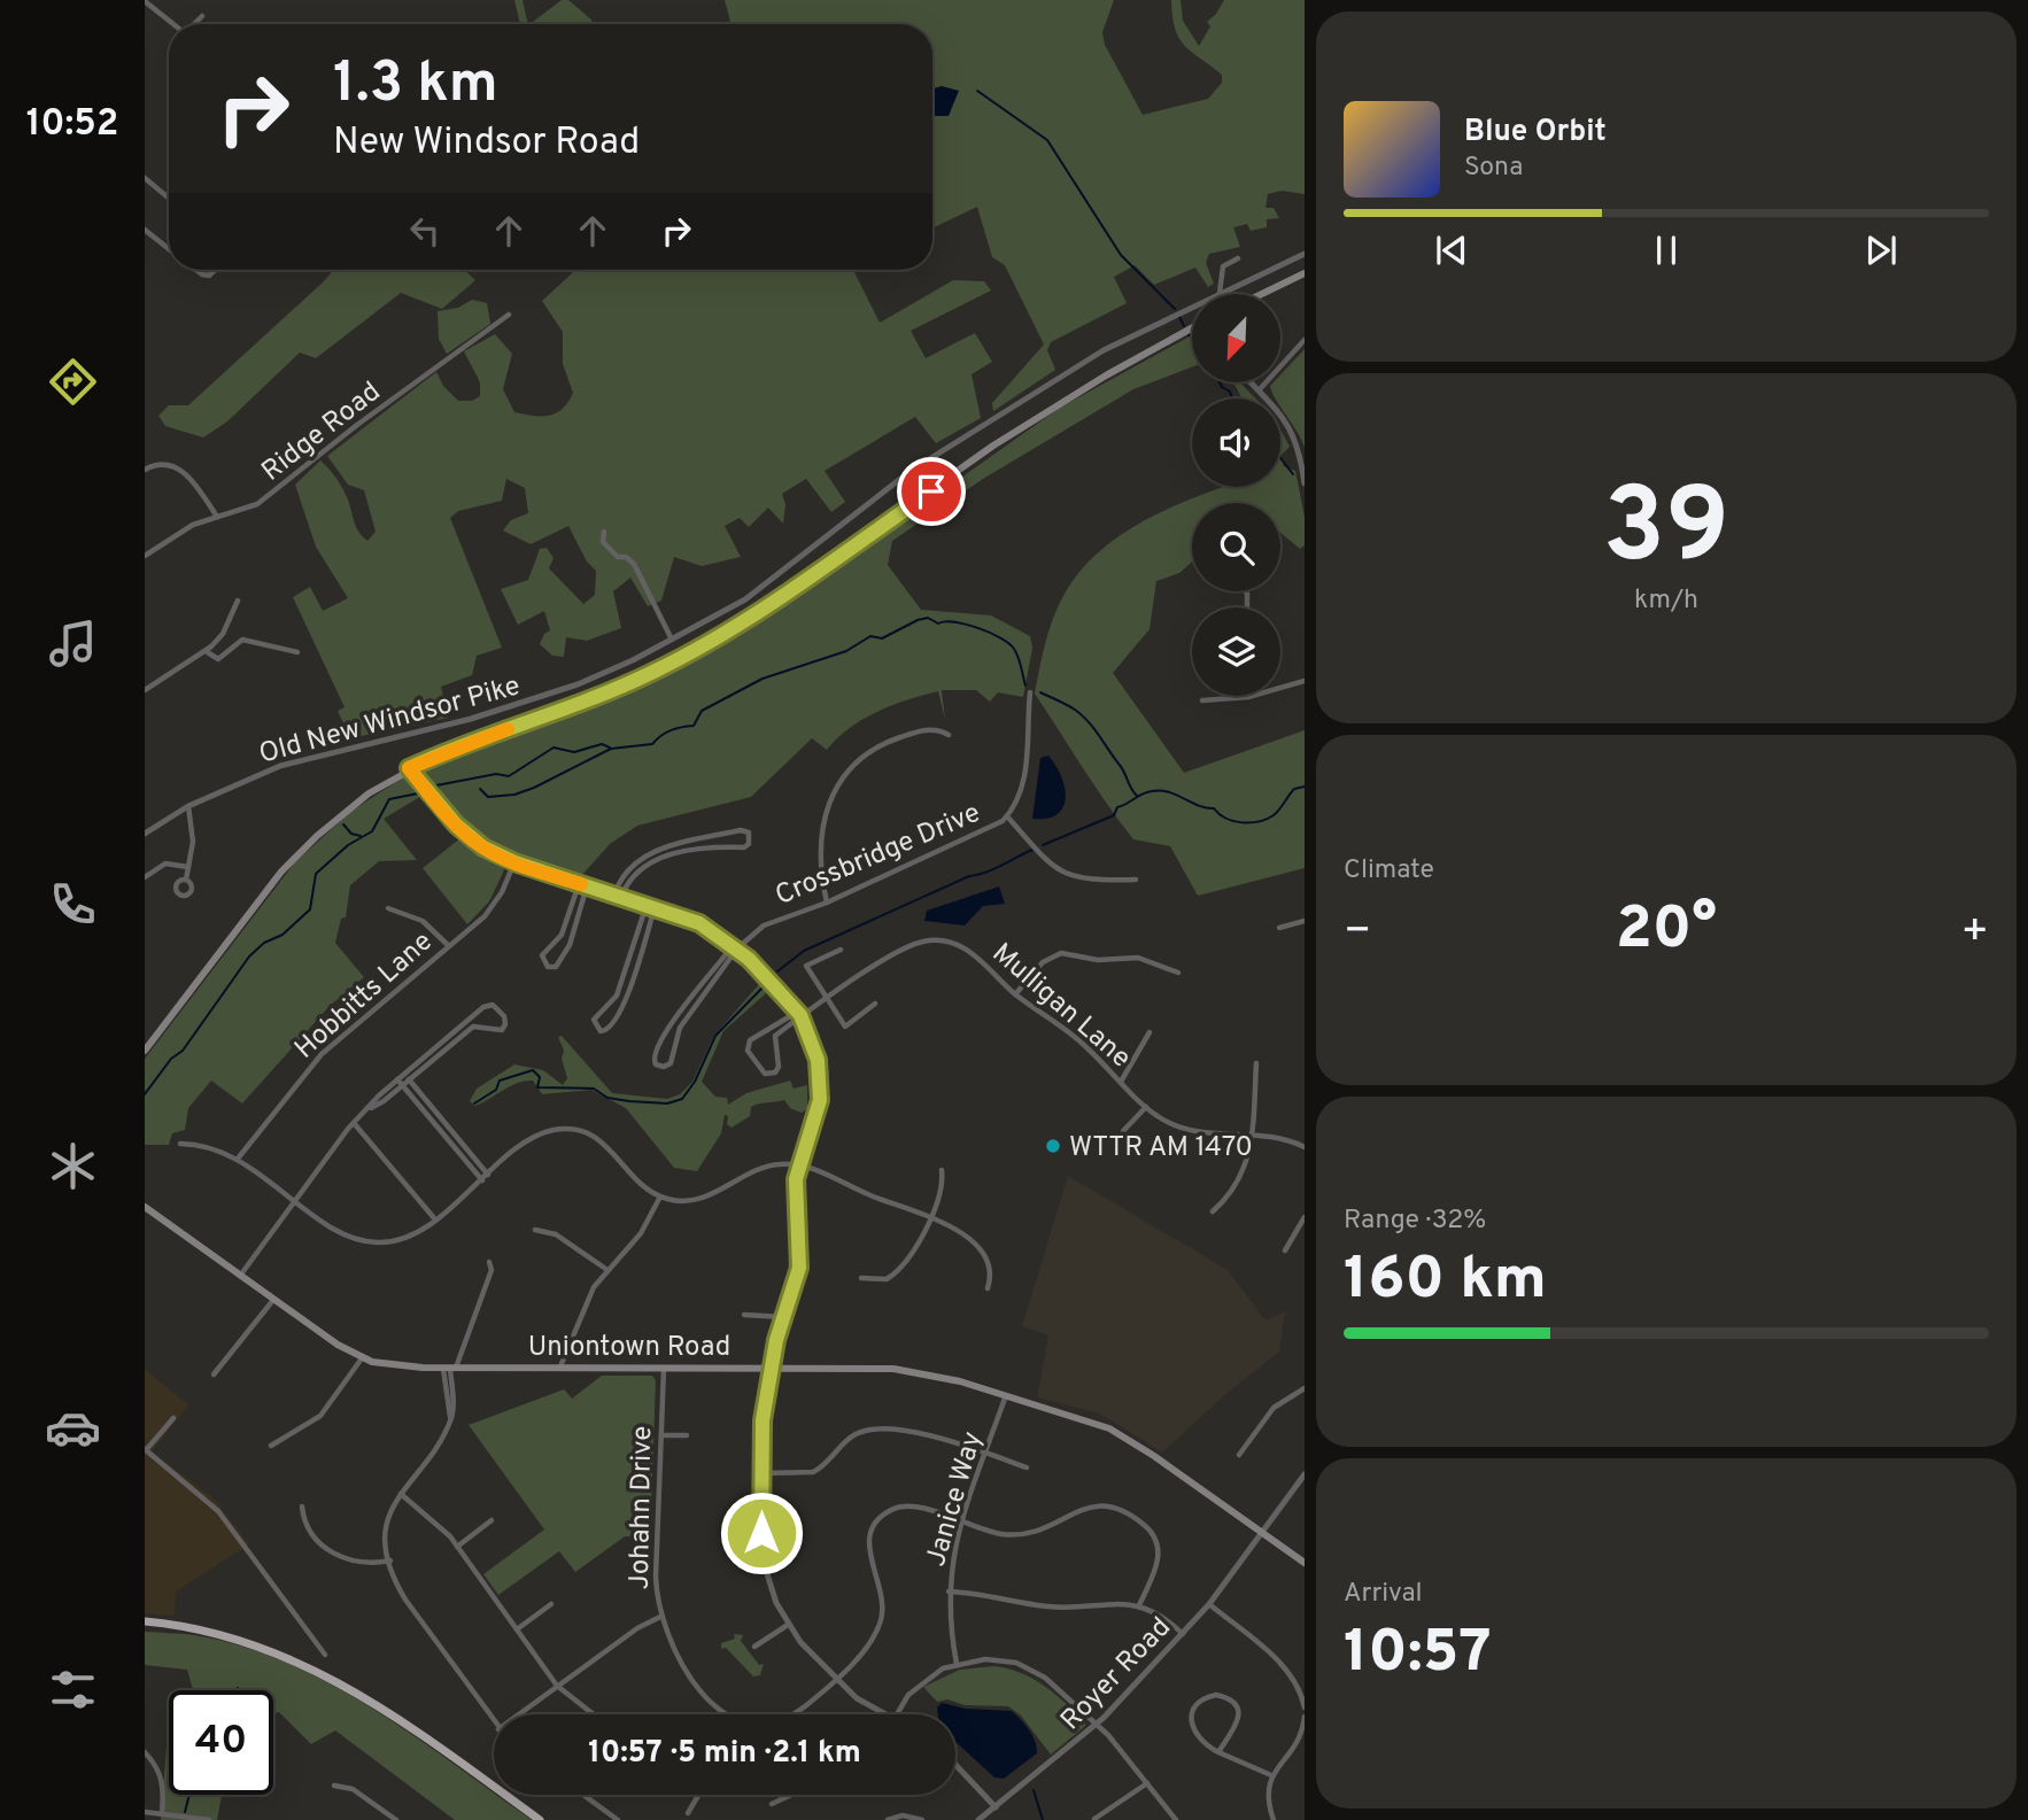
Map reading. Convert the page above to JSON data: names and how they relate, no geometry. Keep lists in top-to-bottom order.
{
  "streets": {
    "main road": ["Uniontown Road"],
    "street": [
      "Ridge Road",
      "Old New Windsor Pike",
      "Crossbridge Drive",
      "Hobbitts Lane",
      "Mulligan Lane",
      "Janice Way",
      "Johahn Drive",
      "Royer Road"
    ]
  },
  "crossings": [
    ["Uniontown Road", "Janice Way"],
    ["Uniontown Road", "Johahn Drive"],
    ["Uniontown Road", "Royer Road"]
  ],
  "places": ["WTTR AM 1470"],
  "north": "bottom left",
  "page": {
    "tabs": "10:52",
    "turn": ["1.3 km", "New Windsor Road"],
    "song": ["Blue Orbit", "Sona"],
    "tile": [
      ["39", "km/h"],
      "Climate",
      ["Range · 32%", "160 km"],
      ["Arrival", "10:57"]
    ],
    "heat": ["−", "20°", "+"],
    "limit": "40",
    "trip": "10:57 · 5 min · 2.1 km"
  }
}
